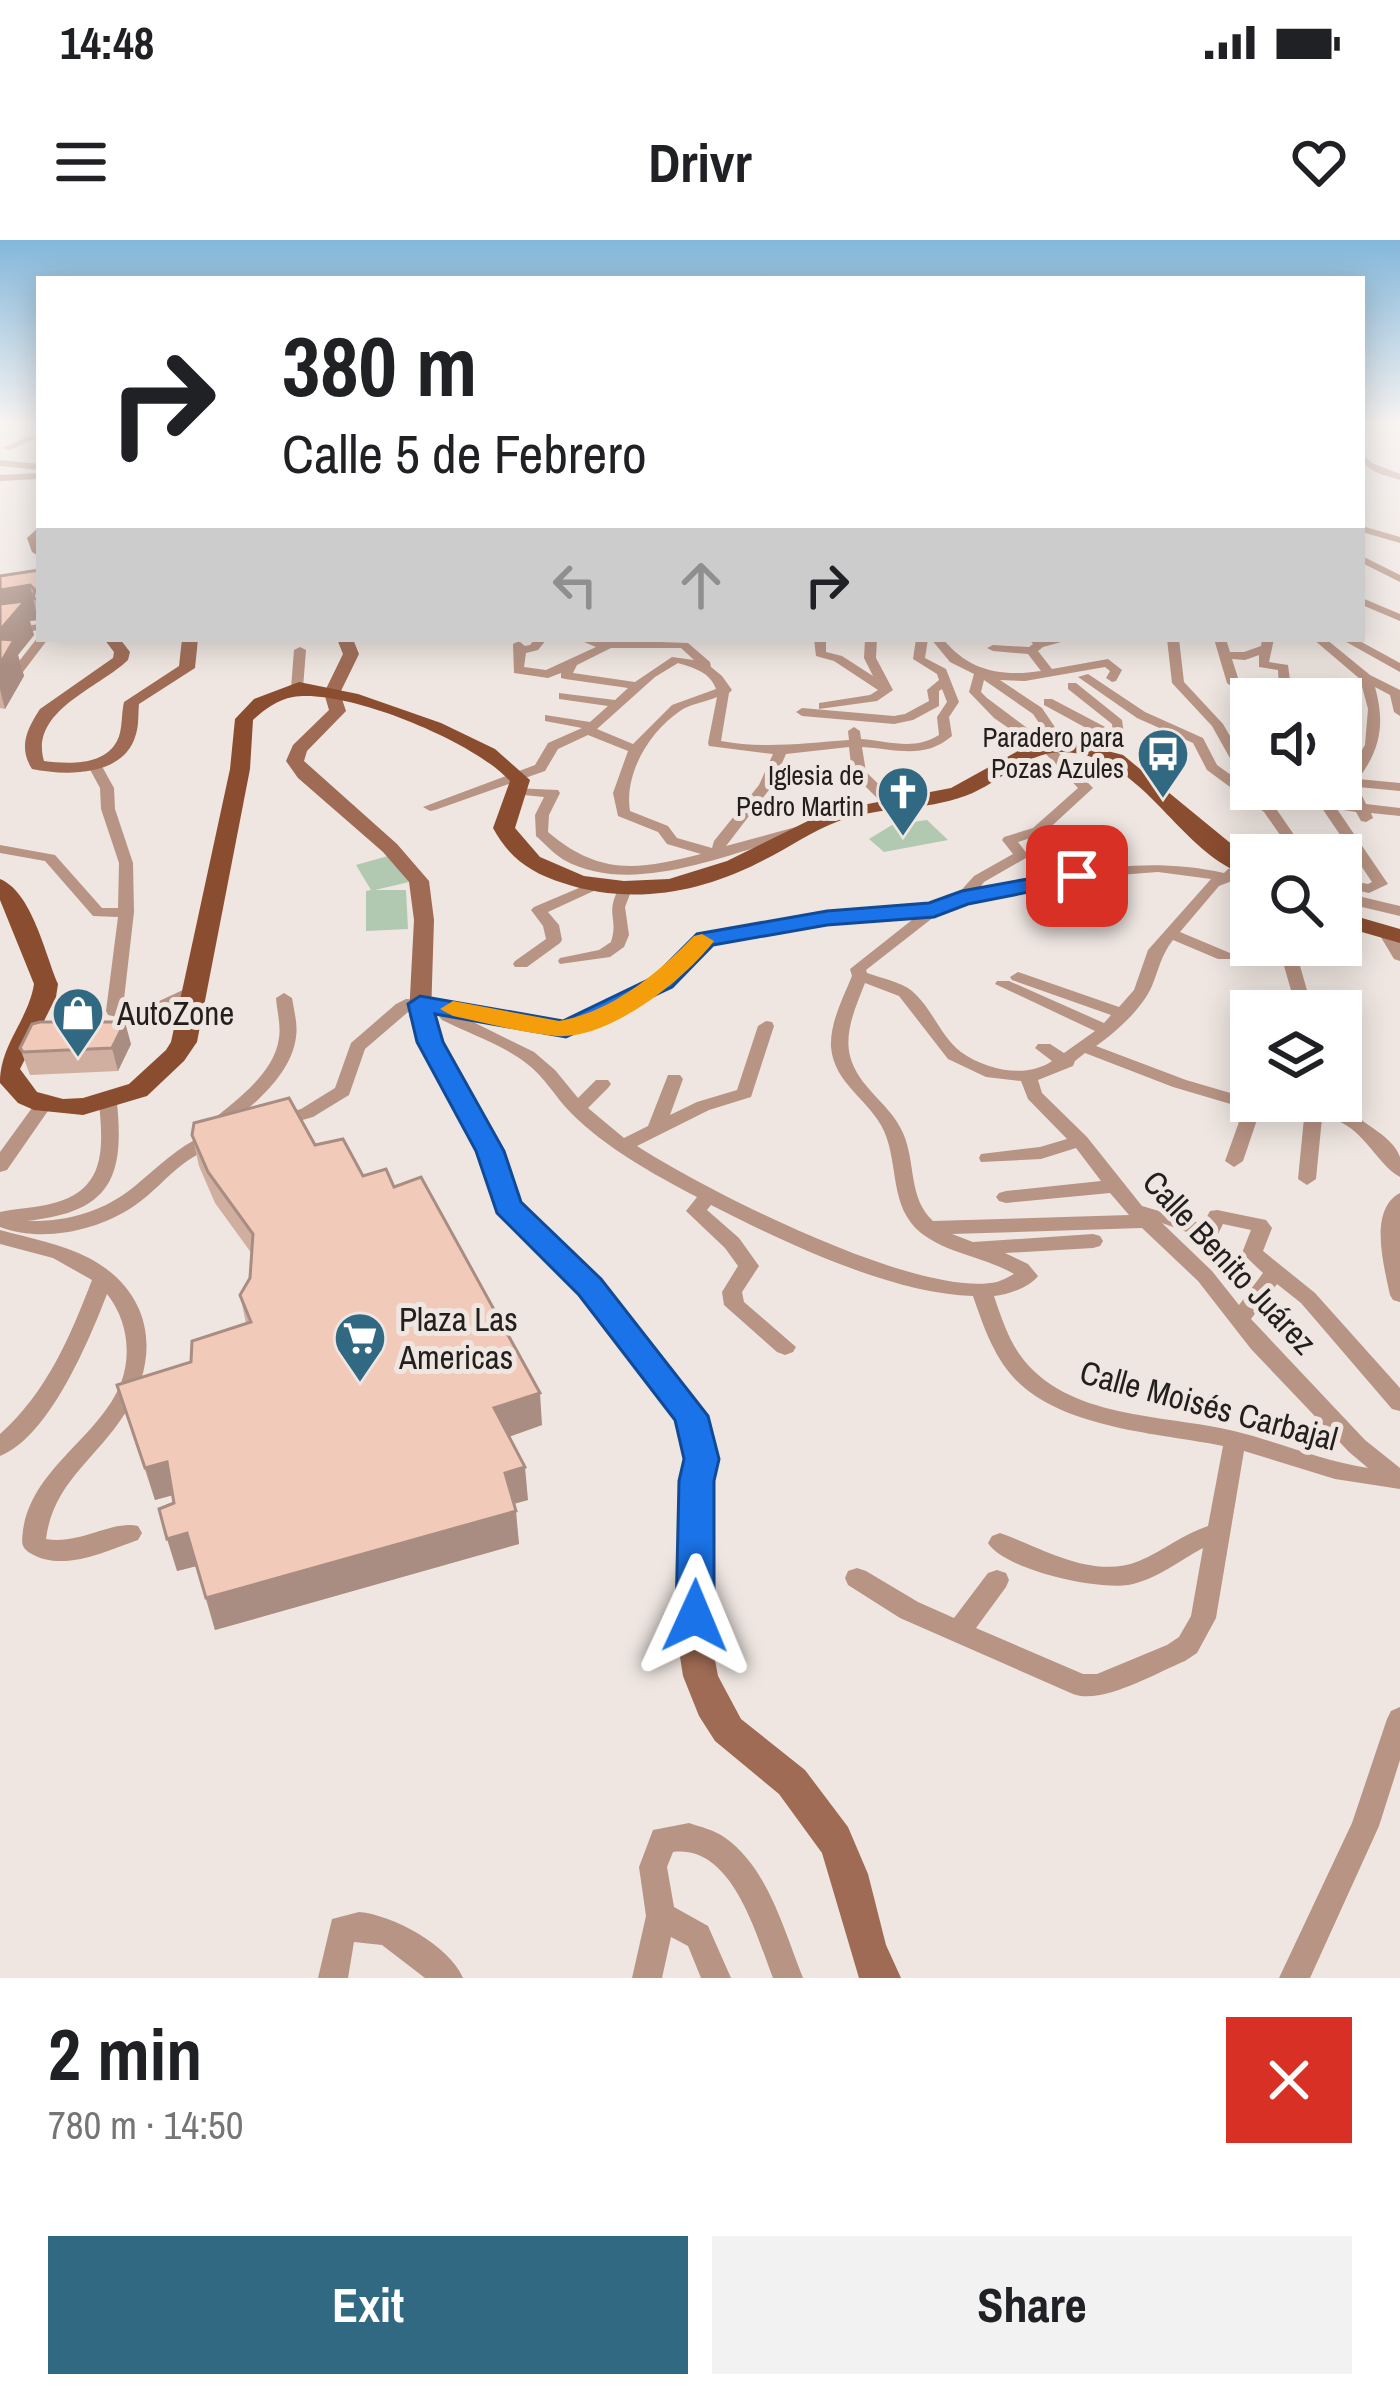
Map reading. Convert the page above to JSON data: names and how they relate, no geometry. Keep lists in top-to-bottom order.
{
  "streets": {
    "street": ["Calle Benito Juárez", "Calle Moisés Carbajal"]
  },
  "crossings": [
    ["Calle Benito Juárez", "Calle Moisés Carbajal"]
  ],
  "places": {
    "bus stop": ["Paradero para Pozas Azules"],
    "church": ["Iglesia de Pedro Martin"],
    "shop": ["AutoZone"],
    "supermarket": ["Plaza Las Americas"]
  },
  "page": {
    "status": "14:48",
    "header": "Drivr",
    "turn": ["380 m", "Calle 5 de Febrero"],
    "heading": ["2 min", "780 m · 14:50"],
    "buttons": ["Exit", "Share"]
  }
}
